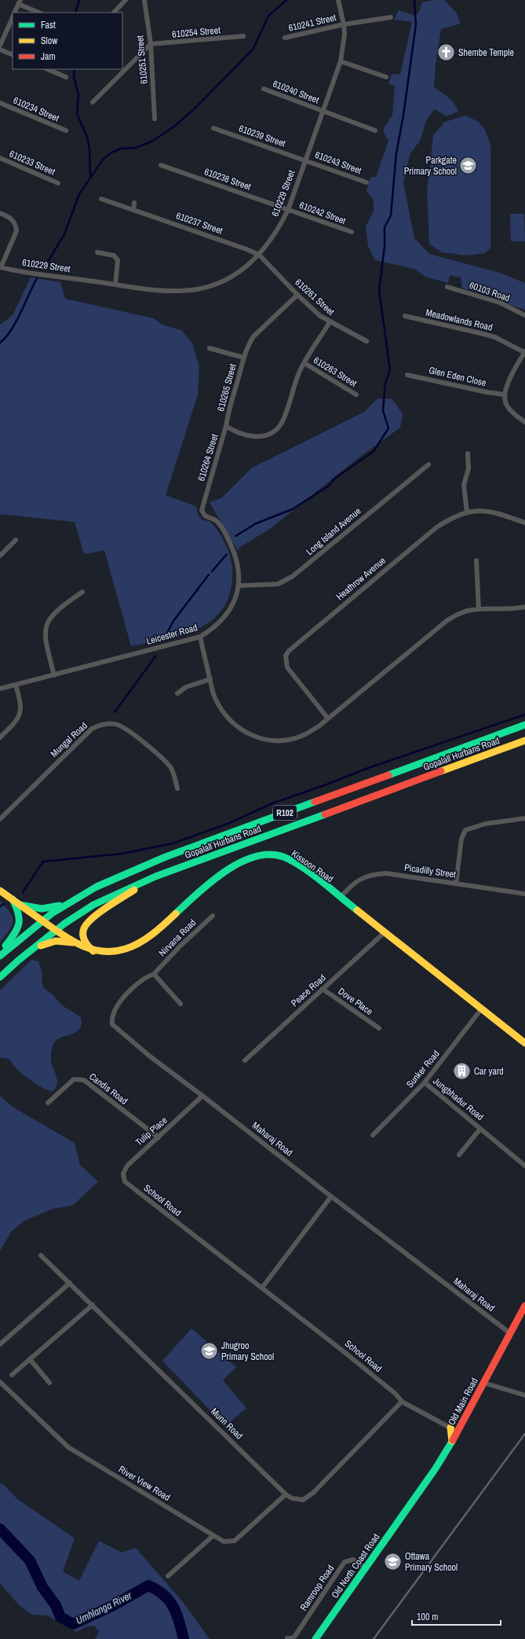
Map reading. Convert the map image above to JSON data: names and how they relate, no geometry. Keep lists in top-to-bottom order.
{
  "streets": {
    "main road": [
      "Gopalall Hurbans Road",
      "R102",
      "Kissoon Road",
      "Old Main Road",
      "Old North Coast Road"
    ],
    "street": [
      "610241 Street",
      "610254 Street",
      "610251 Street",
      "610240 Street",
      "610234 Street",
      "610239 Street",
      "610233 Street",
      "610243 Street",
      "610238 Street",
      "610229 Street",
      "610242 Street",
      "610237 Street",
      "60103 Road",
      "610261 Street",
      "Meadowlands Road",
      "610263 Street",
      "Glen Eden Close",
      "610265 Street",
      "610264 Street",
      "Long Island Avenue",
      "Heathrow Avenue",
      "Leicester Road",
      "Mungal Road",
      "Picadilly Street",
      "Nirvana Road",
      "Peace Road",
      "Dove Place",
      "Sunker Road",
      "Candis Road",
      "Jungbhadur Road",
      "Tulip Place",
      "Maharaj Road",
      "School Road",
      "Munn Road",
      "River View Road",
      "Ramroop Road"
    ]
  },
  "crossings": [
    ["610241 Street", "610229 Street"],
    ["610254 Street", "610251 Street"],
    ["610240 Street", "610229 Street"],
    ["610239 Street", "610243 Street"],
    ["610239 Street", "610229 Street"],
    ["610243 Street", "610229 Street"],
    ["610238 Street", "610229 Street"],
    ["610238 Street", "610242 Street"],
    ["610229 Street", "610242 Street"],
    ["610229 Street", "610237 Street"],
    ["610229 Street", "610261 Street"],
    ["610237 Street", "610261 Street"],
    ["610261 Street", "610265 Street"],
    ["610263 Street", "610265 Street"],
    ["610265 Street", "610264 Street"],
    ["610264 Street", "Leicester Road"],
    ["Long Island Avenue", "Leicester Road"],
    ["Gopalall Hurbans Road", "Kissoon Road"],
    ["Kissoon Road", "Picadilly Street"],
    ["Kissoon Road", "Peace Road"],
    ["Kissoon Road", "Sunker Road"],
    ["Nirvana Road", "Maharaj Road"],
    ["Peace Road", "Dove Place"],
    ["Sunker Road", "Jungbhadur Road"],
    ["Candis Road", "Tulip Place"],
    ["Tulip Place", "Maharaj Road"],
    ["Tulip Place", "School Road"],
    ["Maharaj Road", "Old Main Road"],
    ["School Road", "Old Main Road"],
    ["School Road", "Munn Road"],
    ["Old Main Road", "Old North Coast Road"],
    ["Munn Road", "River View Road"],
    ["Old North Coast Road", "Ramroop Road"]
  ],
  "water": ["Umhlanga River"],
  "places": {
    "church": ["Shembe Temple"],
    "school or university": ["Parkgate Primary School", "Jhugroo Primary School", "Ottawa Primary School"],
    "building": ["Car yard"]
  },
  "legend": ["Fast", "Slow", "Jam"],
  "scale_bar": "100 m"
}
